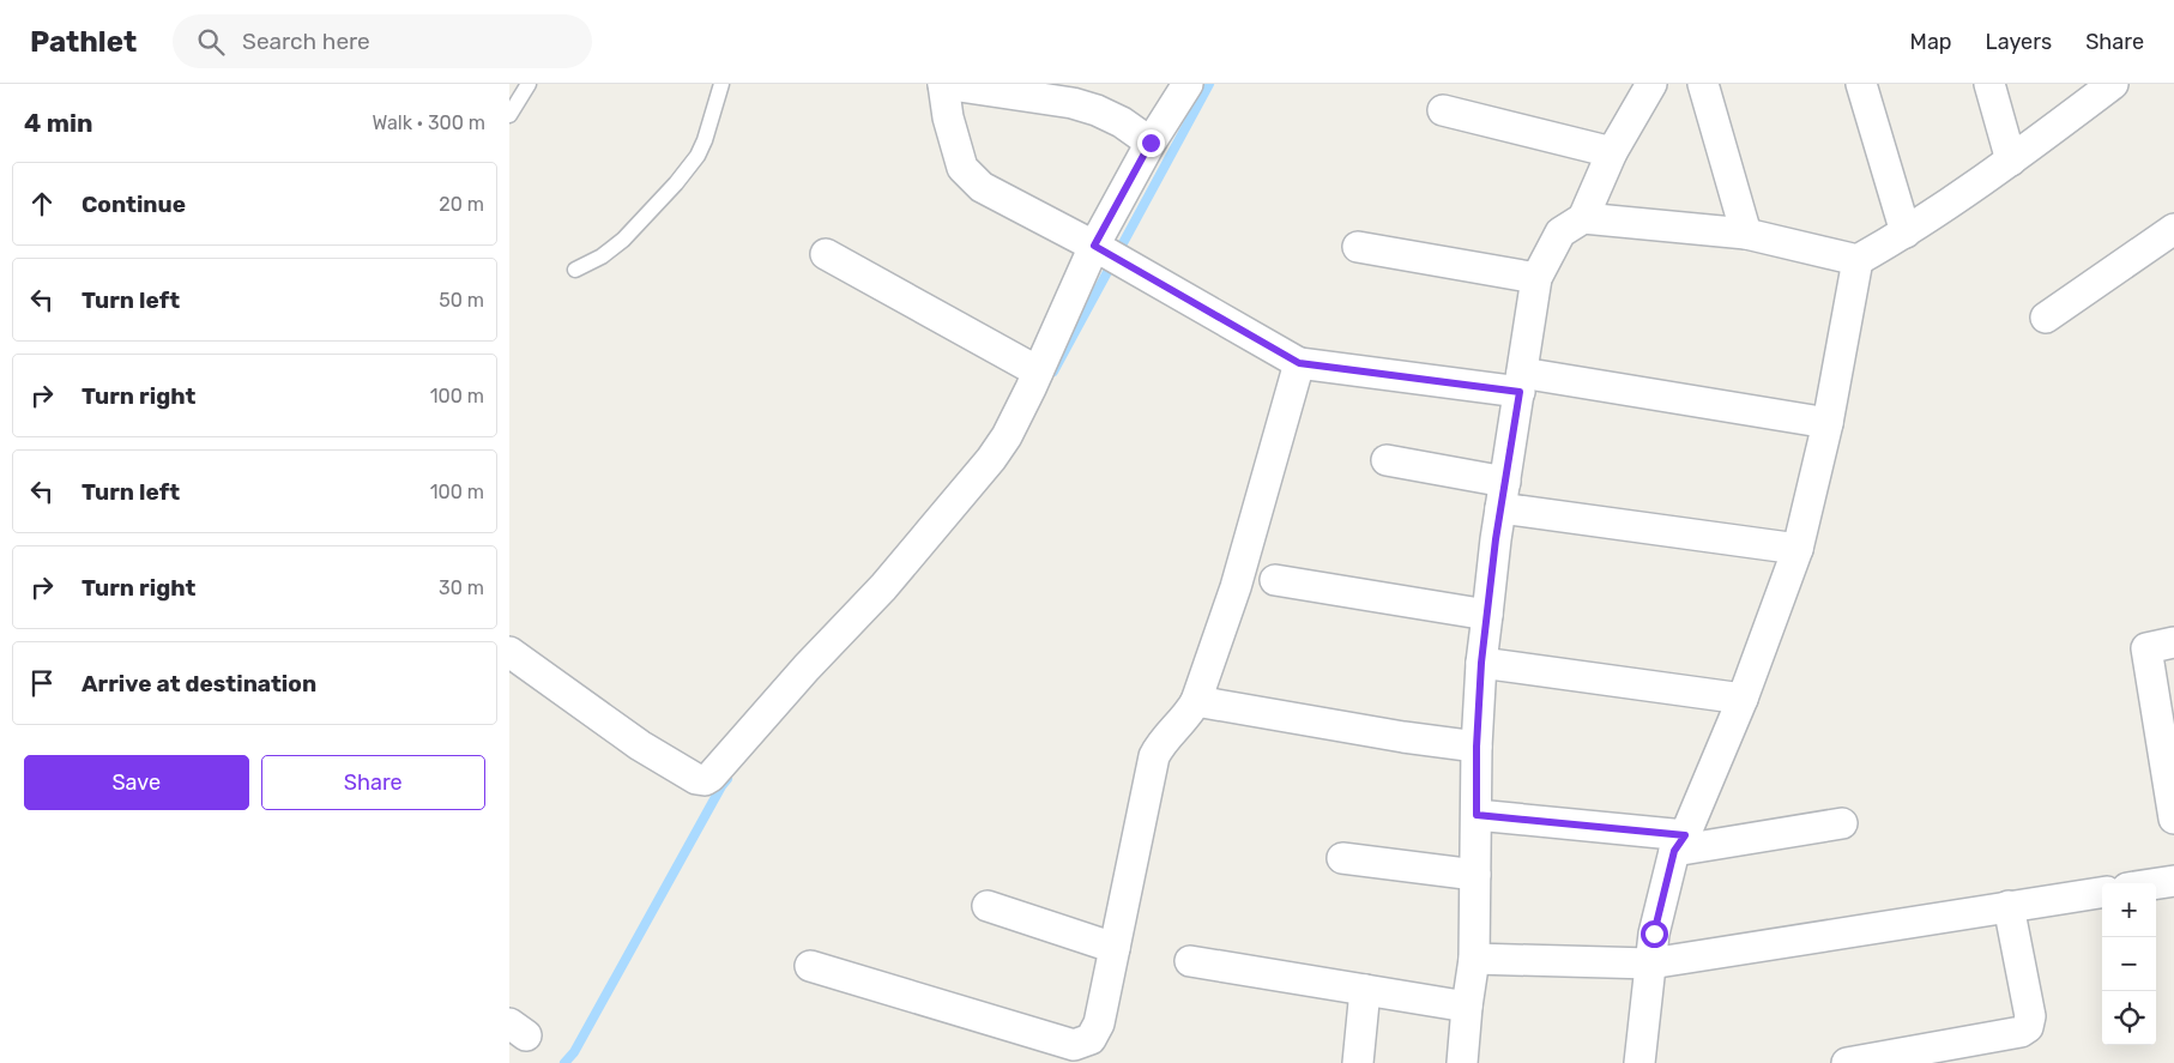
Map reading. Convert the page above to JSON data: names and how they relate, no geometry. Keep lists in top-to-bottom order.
{
  "page": {
    "header": "Pathlet",
    "search": "Search here",
    "nav": ["Map", "Layers", "Share"],
    "heading": ["4 min", "Walk · 300 m"],
    "list": [
      ["Continue", "20 m"],
      ["Turn left", "50 m"],
      ["Turn right", "100 m"],
      ["Turn left", "100 m"],
      ["Turn right", "30 m"],
      "Arrive at destination"
    ],
    "buttons": ["Save", "Share"],
    "map_buttons": ["+", "−"]
  }
}
